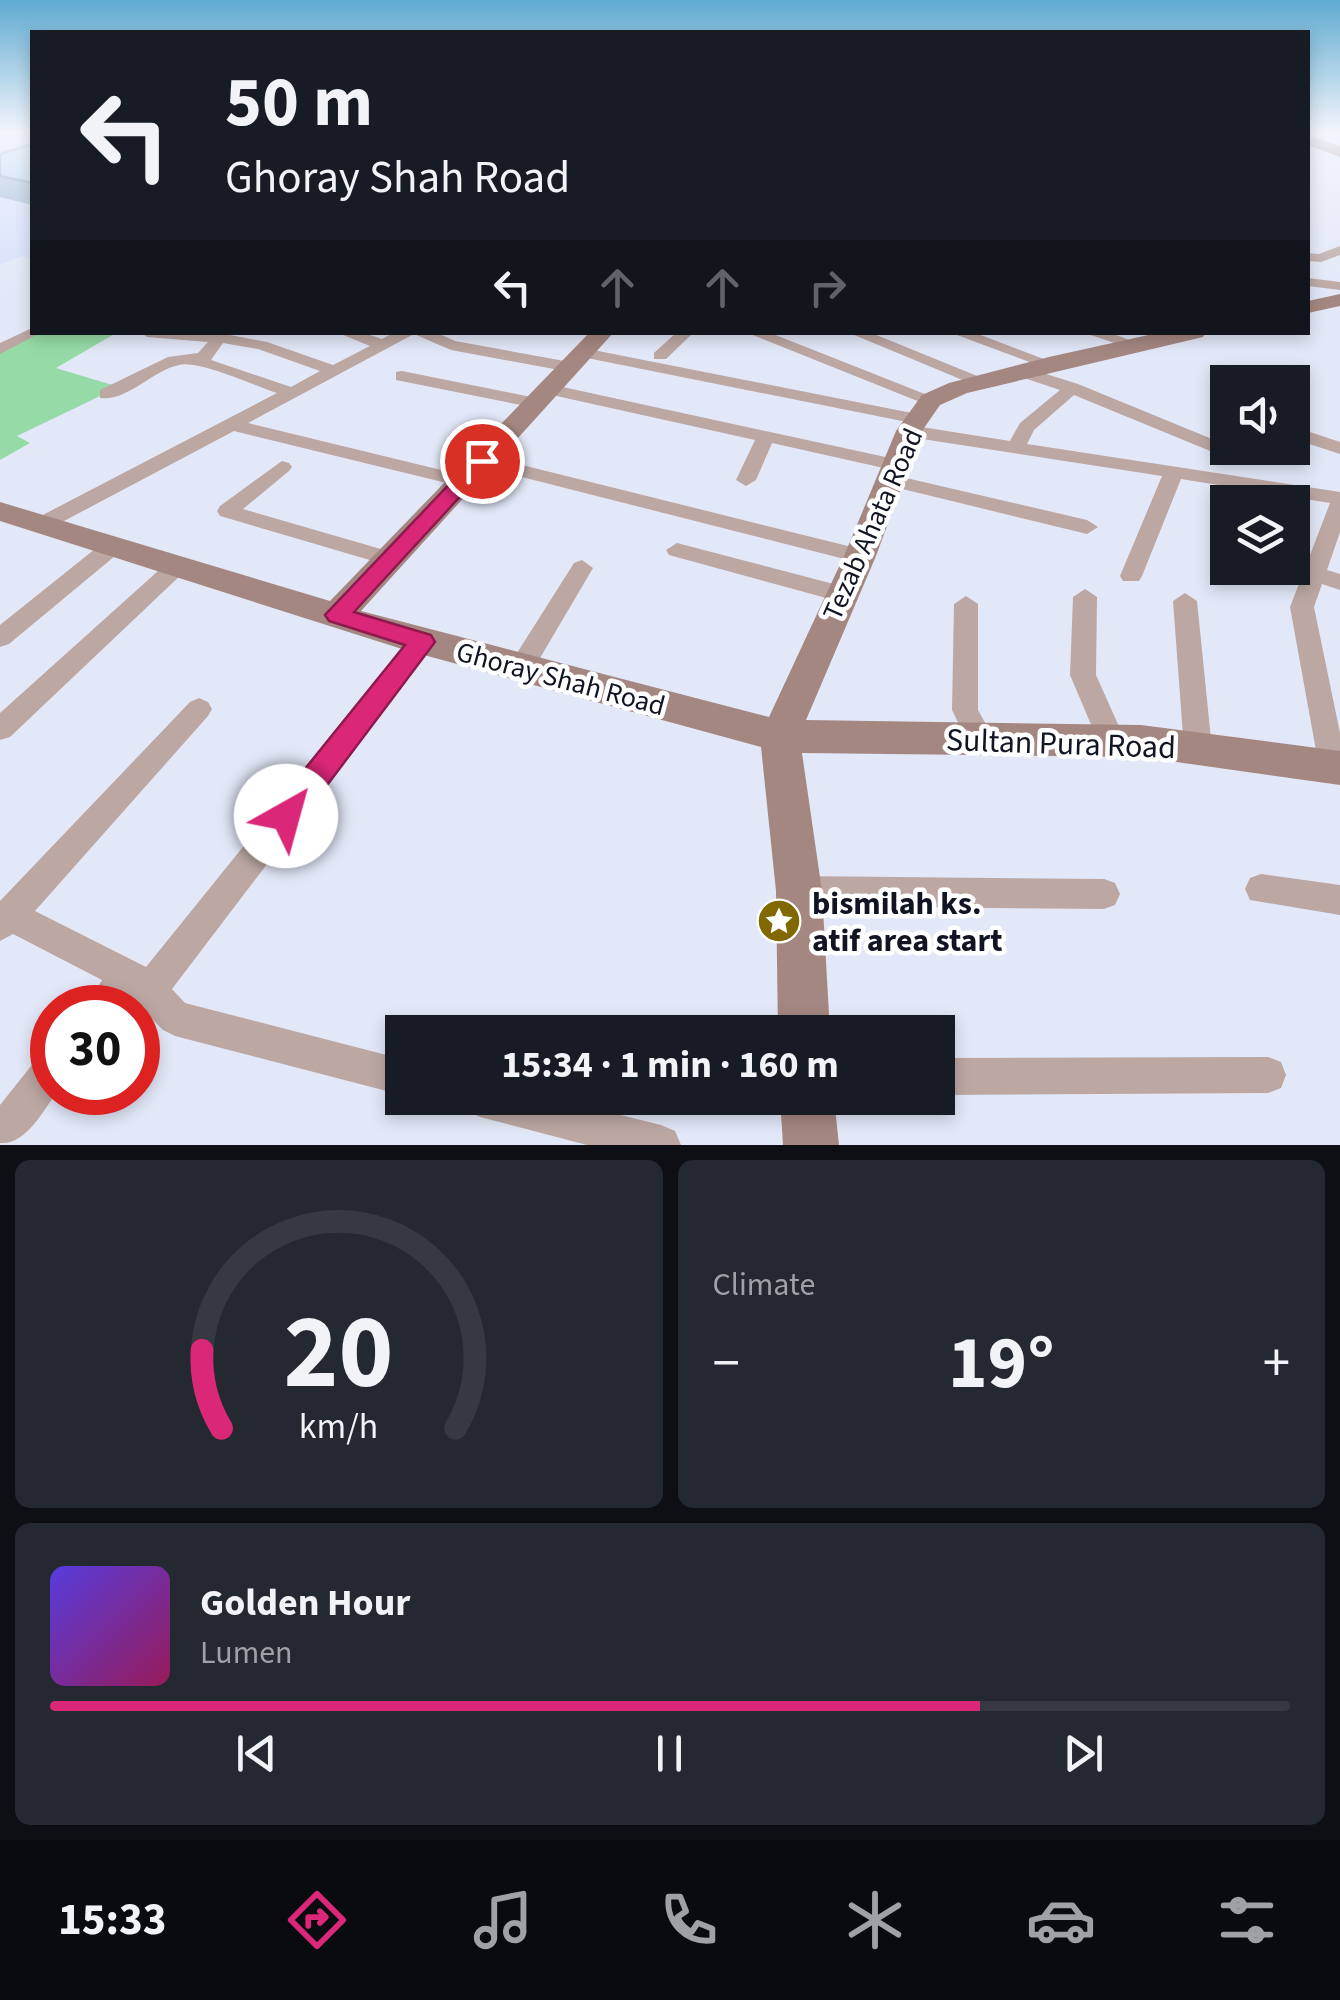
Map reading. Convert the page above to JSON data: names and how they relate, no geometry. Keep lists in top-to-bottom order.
{
  "streets": {
    "main road": ["Tezab Ahata Road", "Ghoray Shah Road", "Sultan Pura Road"]
  },
  "crossings": [
    ["Tezab Ahata Road", "Ghoray Shah Road"],
    ["Tezab Ahata Road", "Sultan Pura Road"],
    ["Ghoray Shah Road", "Sultan Pura Road"]
  ],
  "places": {
    "place": ["bismilah ks. atif area start"]
  },
  "page": {
    "turn": ["50 m", "Ghoray Shah Road"],
    "limit": "30",
    "trip": "15:34 · 1 min · 160 m",
    "tile": "Climate",
    "heat": ["−", "19°", "+"],
    "song": ["Golden Hour", "Lumen"],
    "tabs": "15:33",
    "gauge": ["20", "km/h"]
  }
}
